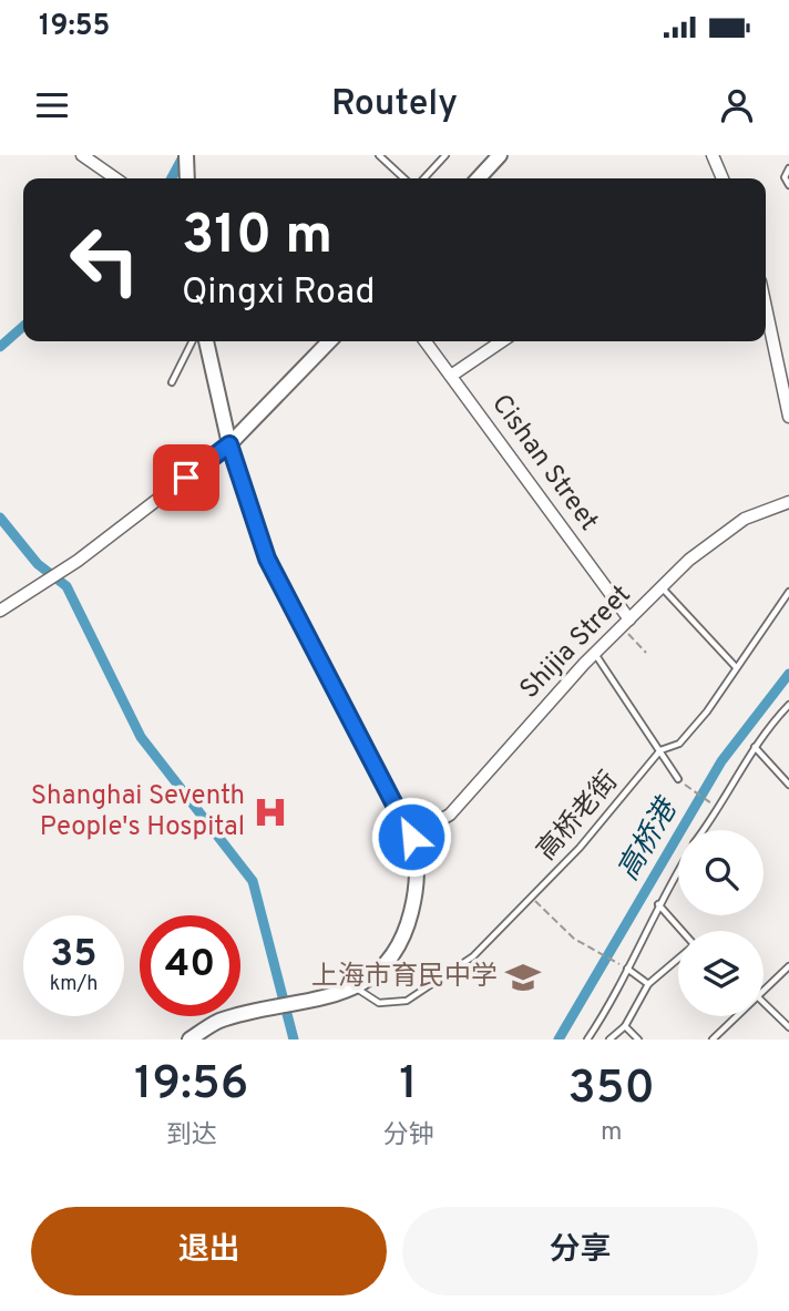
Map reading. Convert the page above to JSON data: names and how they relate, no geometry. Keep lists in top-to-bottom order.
{
  "streets": {
    "street": ["Cishan Street", "Shijia Street"],
    "lane": ["高桥老街"]
  },
  "crossings": [
    ["Cishan Street", "Shijia Street"]
  ],
  "water": ["高桥港"],
  "places": {
    "hospital": ["Shanghai Seventh People's Hospital"],
    "school or university": ["上海市育民中学"]
  },
  "page": {
    "status": "19:55",
    "header": "Routely",
    "turn": ["310 m", "Qingxi Road"],
    "speed": "35 km/h",
    "limit": "40",
    "eta": [
      "19:56",
      "到达",
      "1",
      "分钟",
      "350",
      "m"
    ],
    "buttons": ["退出", "分享"]
  }
}
